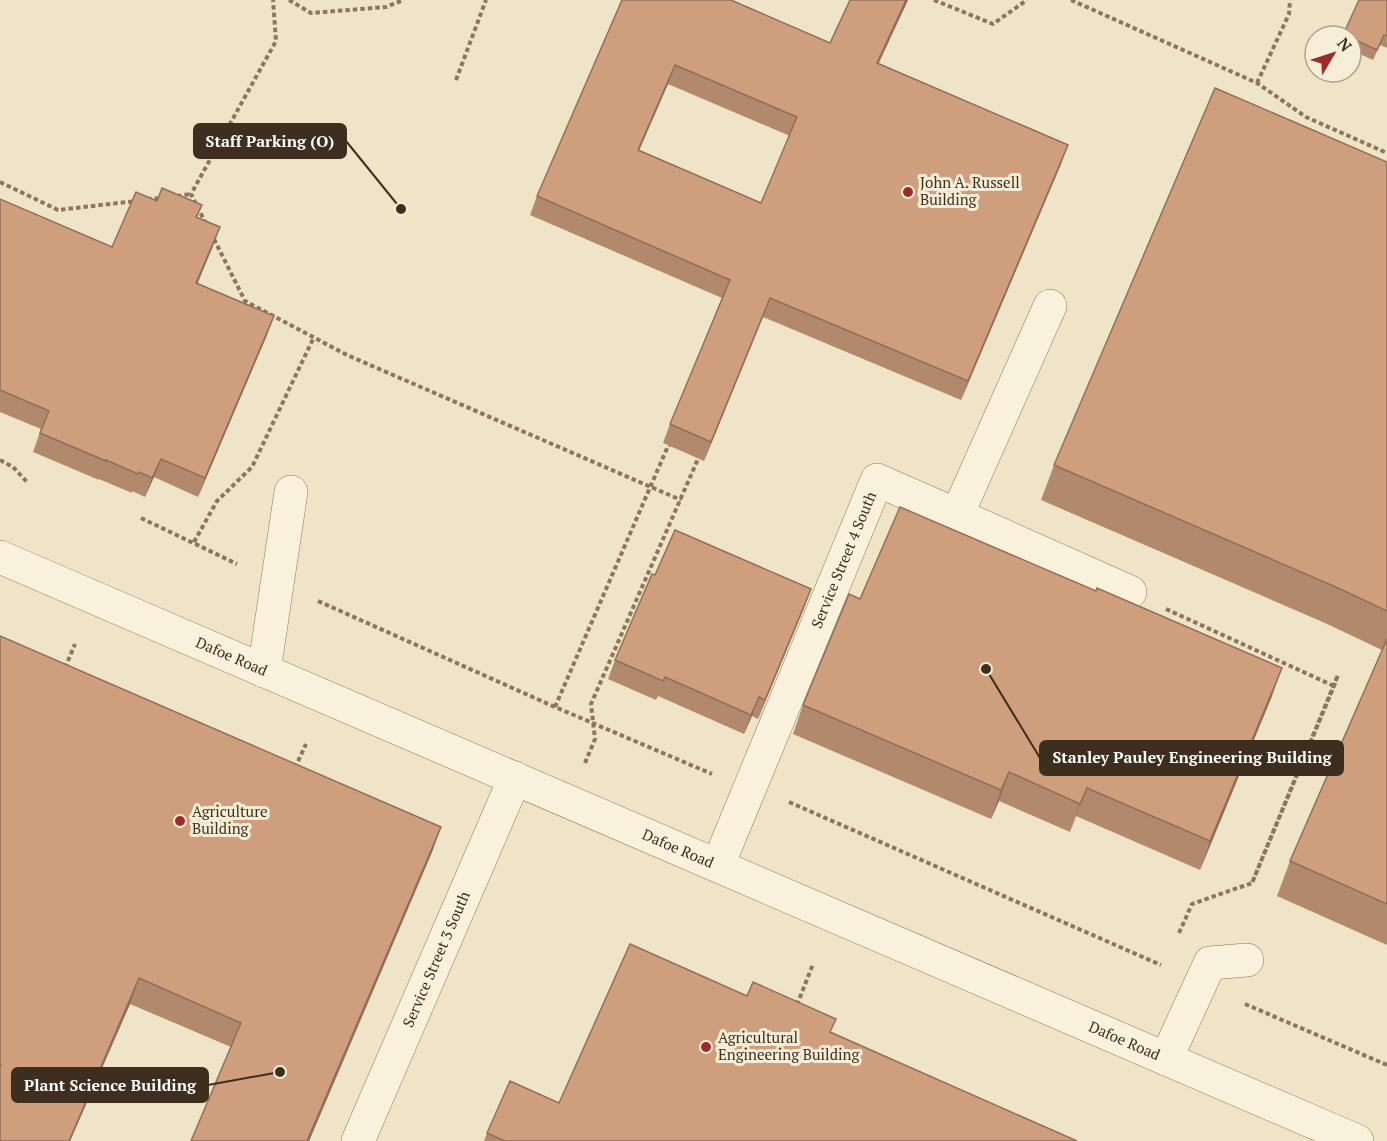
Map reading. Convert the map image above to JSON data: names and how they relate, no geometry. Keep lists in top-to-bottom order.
{
  "streets": {
    "street": ["Service Street 4 South", "Dafoe Road", "Service Street 3 South"]
  },
  "crossings": [
    ["Service Street 4 South", "Dafoe Road"],
    ["Dafoe Road", "Service Street 3 South"]
  ],
  "places": [
    "John A. Russell Building",
    "Staff Parking (O)",
    "Stanley Pauley Engineering Building",
    "Agriculture Building",
    "Agricultural Engineering Building",
    "Plant Science Building"
  ],
  "north": "top right"
}
